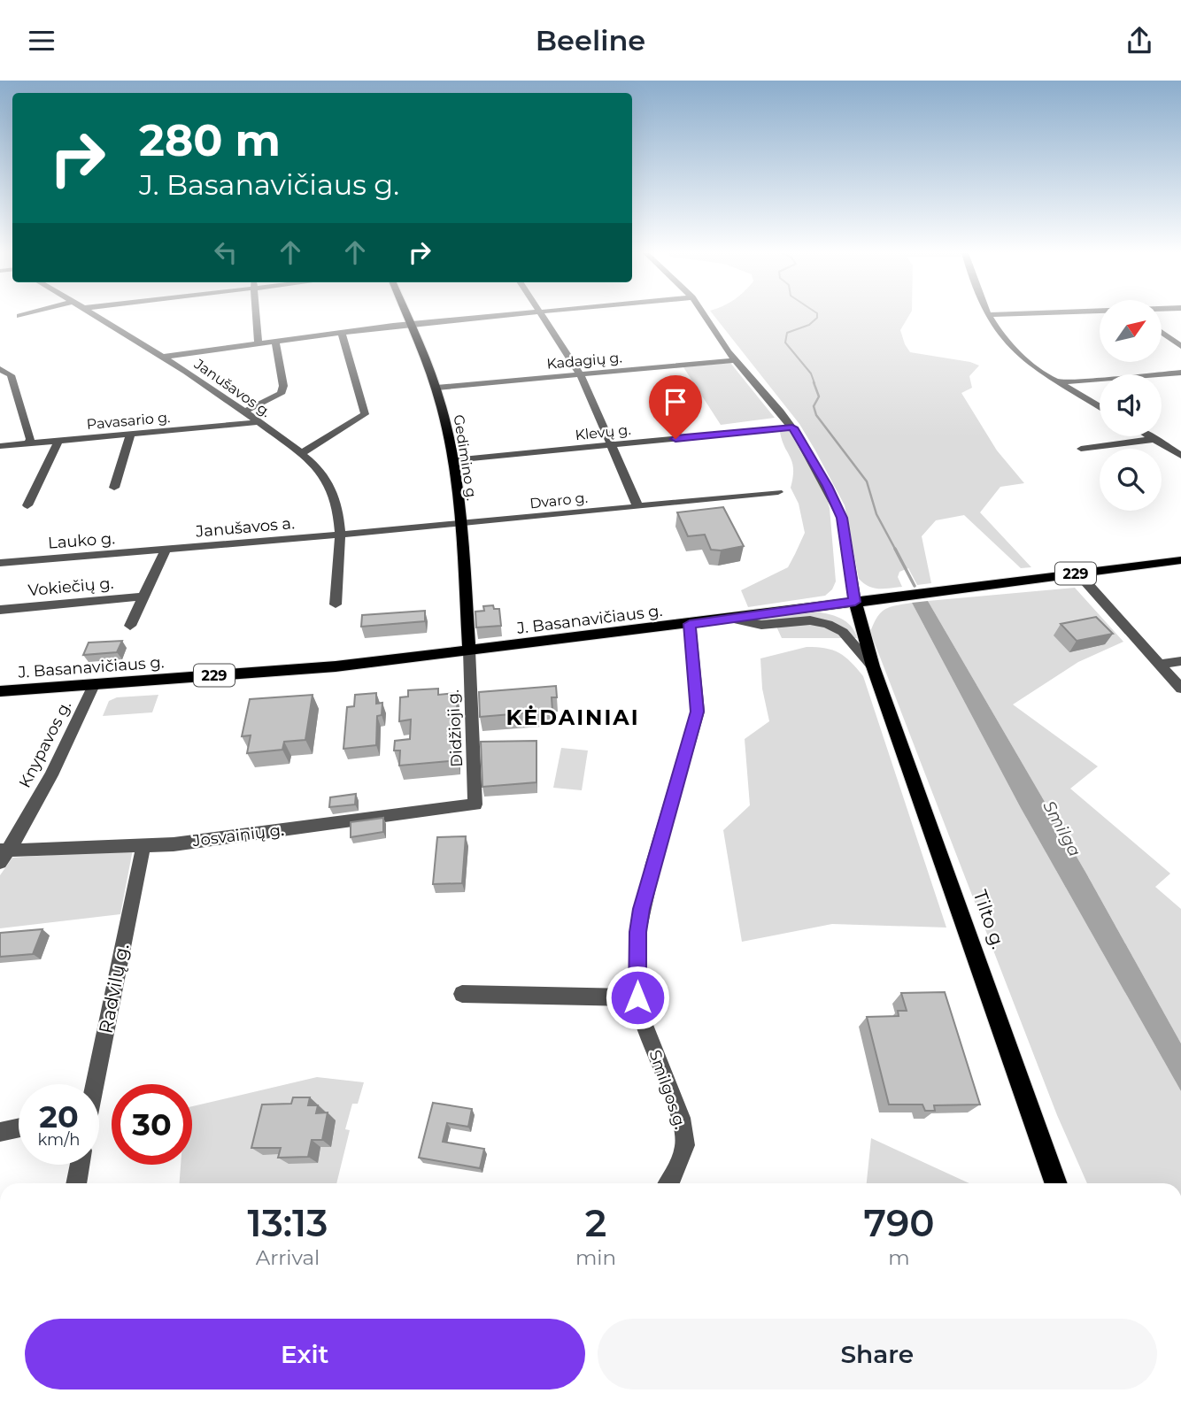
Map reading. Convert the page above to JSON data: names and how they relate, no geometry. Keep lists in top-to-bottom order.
{
  "streets": {
    "main road": [
      "Gedimino g.",
      "229",
      "J. Basanavičiaus g.",
      "Tilto g."
    ],
    "street": [
      "Kadagių g.",
      "Janušavos g.",
      "Pavasario g.",
      "Klevų g.",
      "Dvaro g.",
      "Janušavos a.",
      "Lauko g.",
      "Vokiečių g.",
      "Didžioji g.",
      "Knypavos g.",
      "Josvainių g.",
      "Radvilų g.",
      "Smilgos g."
    ]
  },
  "crossings": [
    ["Kadagių g.", "Gedimino g."],
    ["Janušavos g.", "Pavasario g."],
    ["Janušavos g.", "Dvaro g."],
    ["Janušavos g.", "Janušavos a."],
    ["Klevų g.", "Gedimino g."],
    ["Gedimino g.", "Dvaro g."],
    ["Gedimino g.", "J. Basanavičiaus g."],
    ["Gedimino g.", "Didžioji g."],
    ["Dvaro g.", "Janušavos a."],
    ["Janušavos a.", "Lauko g."],
    ["J. Basanavičiaus g.", "Didžioji g."],
    ["J. Basanavičiaus g.", "Knypavos g."],
    ["J. Basanavičiaus g.", "Tilto g."],
    ["J. Basanavičiaus g.", "Smilgos g."],
    ["Didžioji g.", "Josvainių g."],
    ["Knypavos g.", "Josvainių g."],
    ["Josvainių g.", "Radvilų g."]
  ],
  "districts": ["KĖDAINIAI"],
  "water": ["Smilga"],
  "north": "top right",
  "page": {
    "header": "Beeline",
    "turn": ["280 m", "J. Basanavičiaus g."],
    "speed": "20 km/h",
    "limit": "30",
    "eta": [
      "13:13",
      "Arrival",
      "2",
      "min",
      "790",
      "m"
    ],
    "buttons": ["Exit", "Share"]
  }
}
